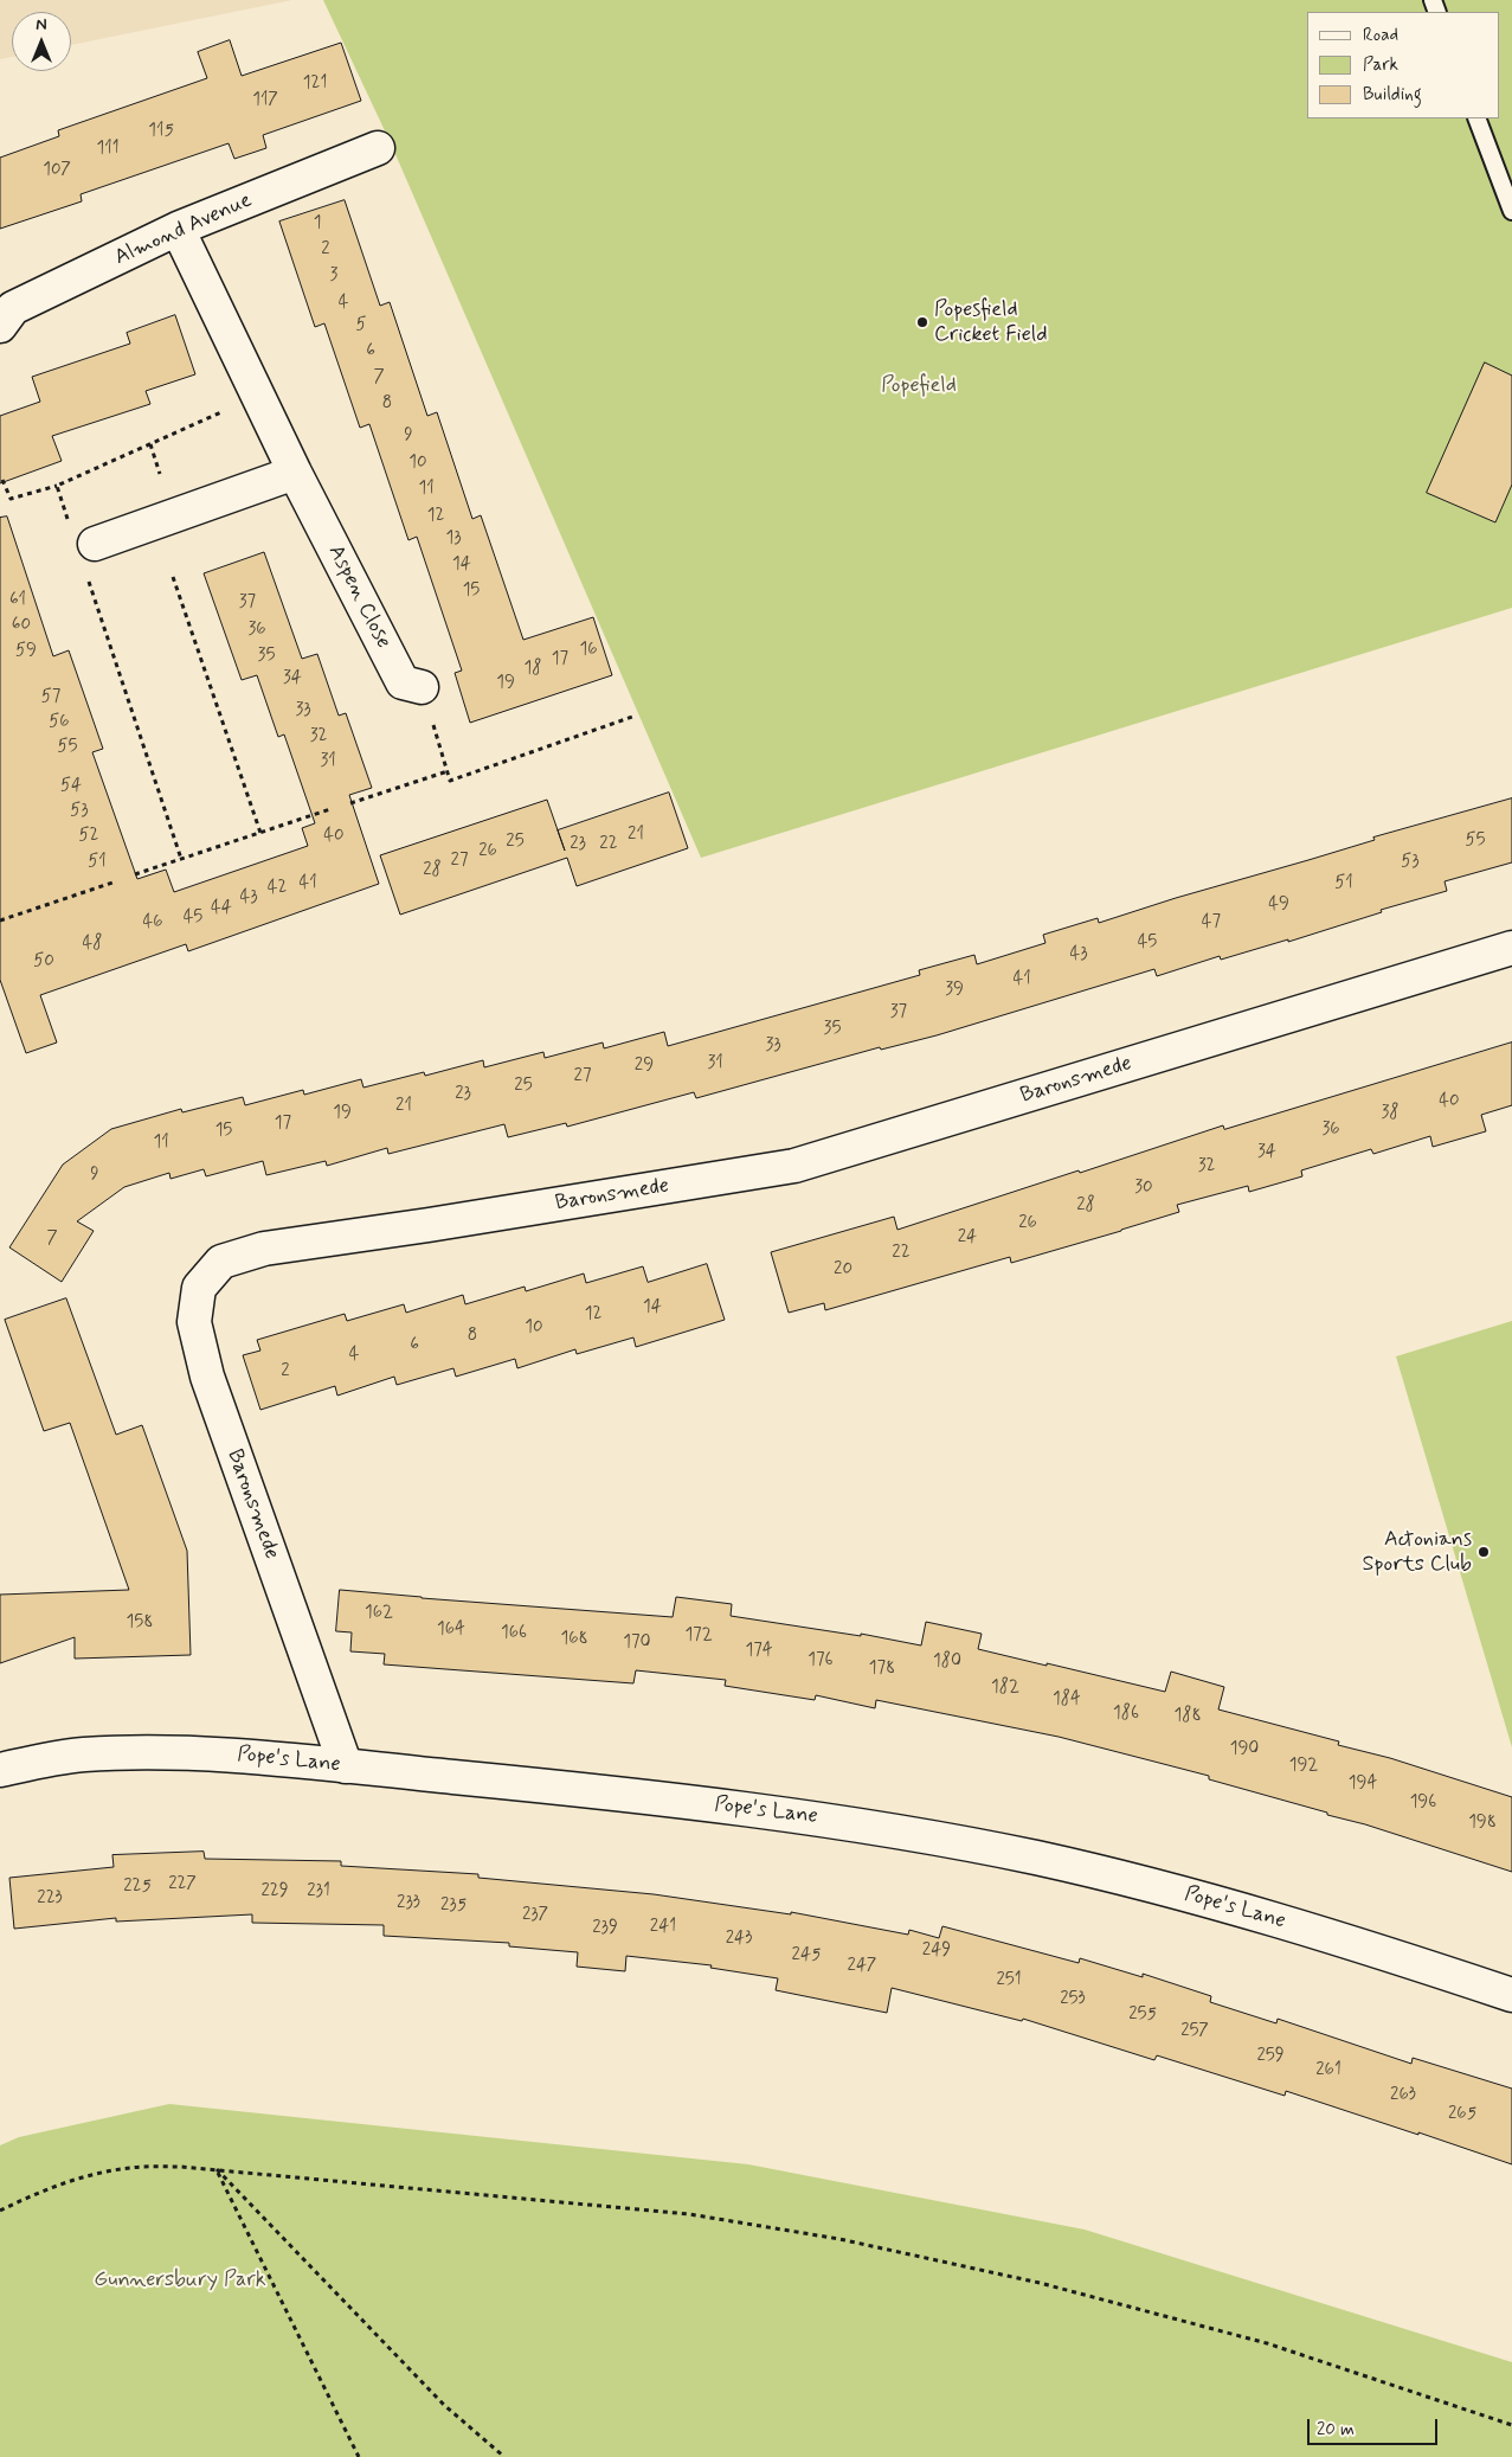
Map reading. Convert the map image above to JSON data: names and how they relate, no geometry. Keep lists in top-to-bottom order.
{
  "streets": {
    "street": [
      "Almond Avenue",
      "Aspen Close",
      "Baronsmede",
      "Pope's Lane"
    ]
  },
  "crossings": [
    ["Almond Avenue", "Aspen Close"],
    ["Baronsmede", "Pope's Lane"]
  ],
  "parks": ["Popefield", "Gunnersbury Park"],
  "places": ["Popesfield Cricket Field", "Actonians Sports Club"],
  "house_numbers": [
    "121",
    "117",
    "115",
    "111",
    "107",
    "1",
    "2",
    "3",
    "4",
    "5",
    "6",
    "7",
    "8",
    "9",
    "10",
    "11",
    "12",
    "13",
    "14",
    "15",
    "61",
    "37",
    "60",
    "36",
    "16",
    "59",
    "35",
    "17",
    "18",
    "34",
    "19",
    "57",
    "33",
    "56",
    "32",
    "55",
    "31",
    "54",
    "53",
    "21",
    "52",
    "40",
    "55",
    "25",
    "23",
    "22",
    "26",
    "27",
    "51",
    "53",
    "28",
    "41",
    "51",
    "42",
    "43",
    "49",
    "44",
    "45",
    "46",
    "47",
    "45",
    "48",
    "43",
    "50",
    "41",
    "39",
    "37",
    "35",
    "33",
    "31",
    "29",
    "27",
    "25",
    "23",
    "40",
    "21",
    "19",
    "38",
    "17",
    "36",
    "15",
    "11",
    "34",
    "32",
    "9",
    "30",
    "28",
    "26",
    "24",
    "7",
    "22",
    "20",
    "14",
    "12",
    "10",
    "8",
    "6",
    "4",
    "2",
    "162",
    "158",
    "164",
    "166",
    "172",
    "168",
    "170",
    "174",
    "176",
    "180",
    "178",
    "182",
    "184",
    "186",
    "188",
    "190",
    "192",
    "194",
    "196",
    "198",
    "227",
    "225",
    "229",
    "231",
    "223",
    "233",
    "235",
    "237",
    "241",
    "239",
    "243",
    "249",
    "245",
    "247",
    "251",
    "253",
    "255",
    "257",
    "259",
    "261",
    "263",
    "265"
  ],
  "legend": ["Road", "Park", "Building"],
  "scale_bar": "20 m",
  "north": "top"
}
